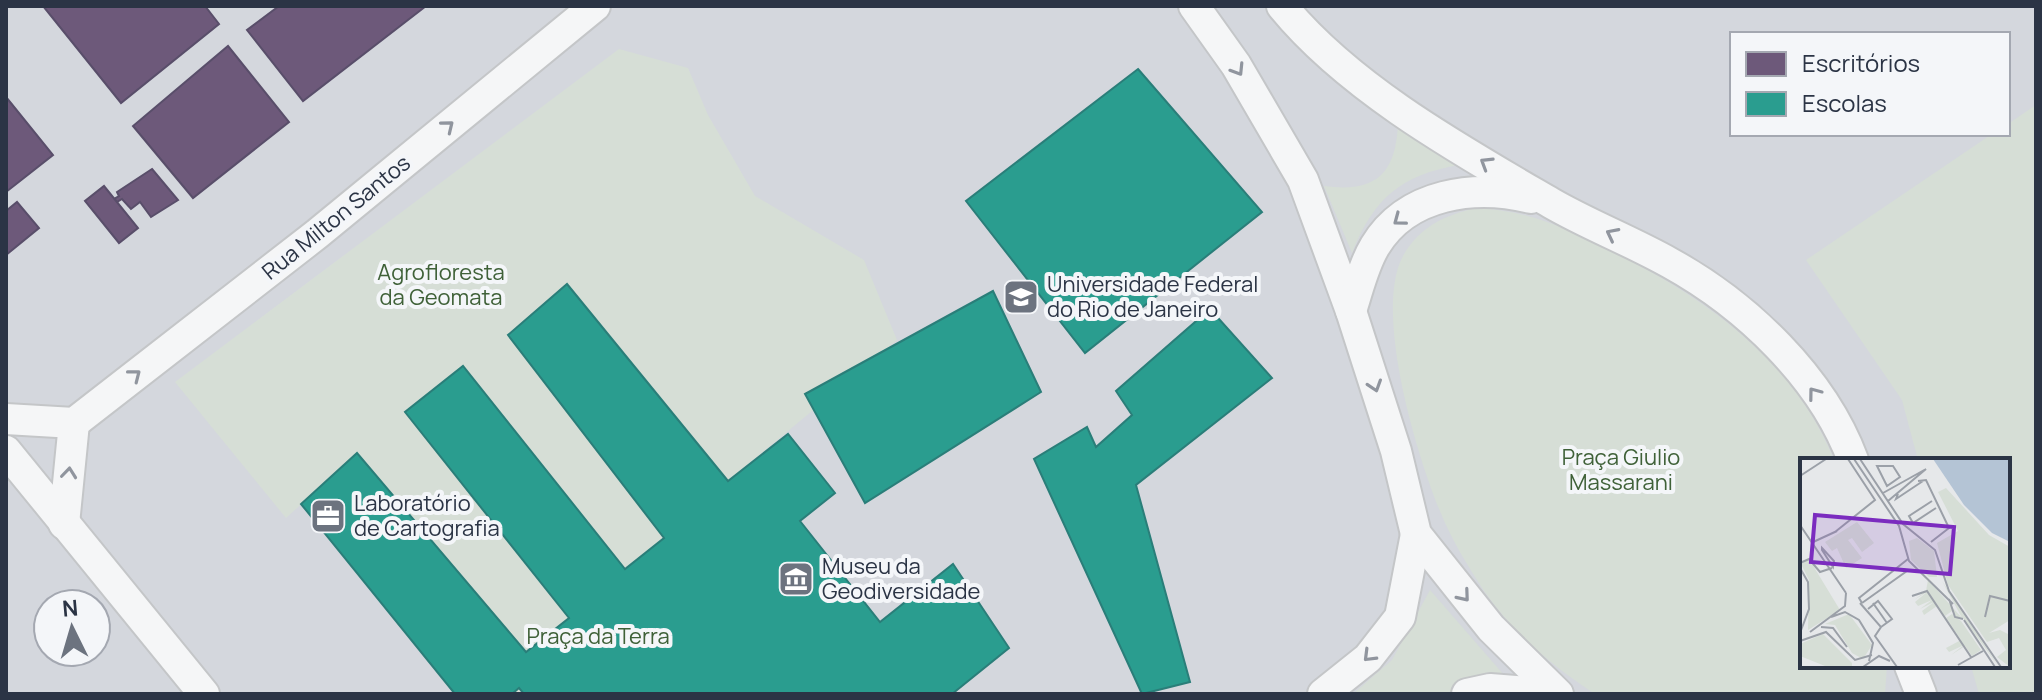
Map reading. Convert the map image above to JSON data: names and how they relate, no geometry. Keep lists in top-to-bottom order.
{
  "streets": {
    "street": ["Rua Milton Santos"]
  },
  "one_way": ["Rua Milton Santos"],
  "parks": ["Agrofloresta da Geomata", "Praça Giulio Massarani", "Praça da Terra"],
  "places": {
    "school or university": ["Universidade Federal do Rio de Janeiro"],
    "office": ["Laboratório de Cartografia"],
    "museum": ["Museu da Geodiversidade"]
  },
  "legend": ["Escritórios", "Escolas"],
  "north": "top"
}
